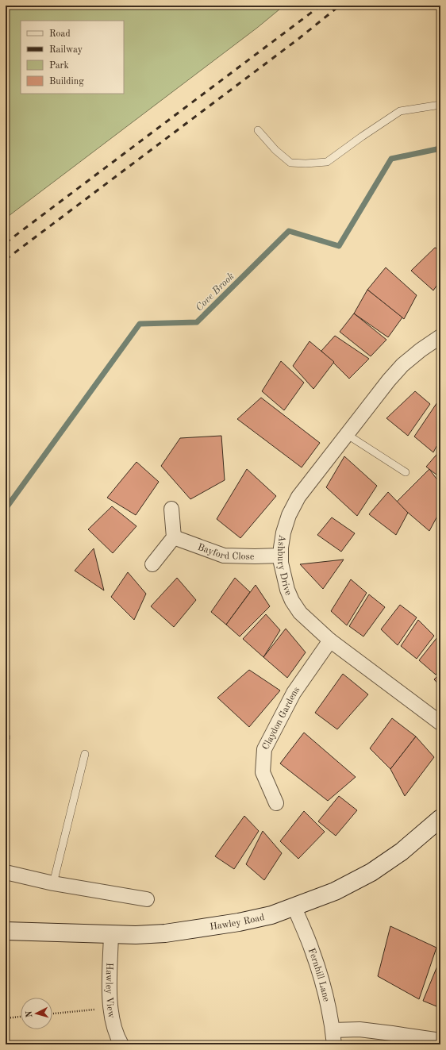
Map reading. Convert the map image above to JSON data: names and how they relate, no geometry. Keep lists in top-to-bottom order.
{
  "streets": {
    "main road": ["Hawley Road"],
    "street": [
      "Bayford Close",
      "Ashbury Drive",
      "Claydon Gardens",
      "Fernhill Lane",
      "Hawley View"
    ]
  },
  "crossings": [
    ["Bayford Close", "Ashbury Drive"],
    ["Ashbury Drive", "Claydon Gardens"],
    ["Hawley Road", "Fernhill Lane"],
    ["Hawley Road", "Hawley View"]
  ],
  "water": ["Cove Brook"],
  "legend": [
    "Road",
    "Railway",
    "Park",
    "Building"
  ],
  "north": "left"
}
